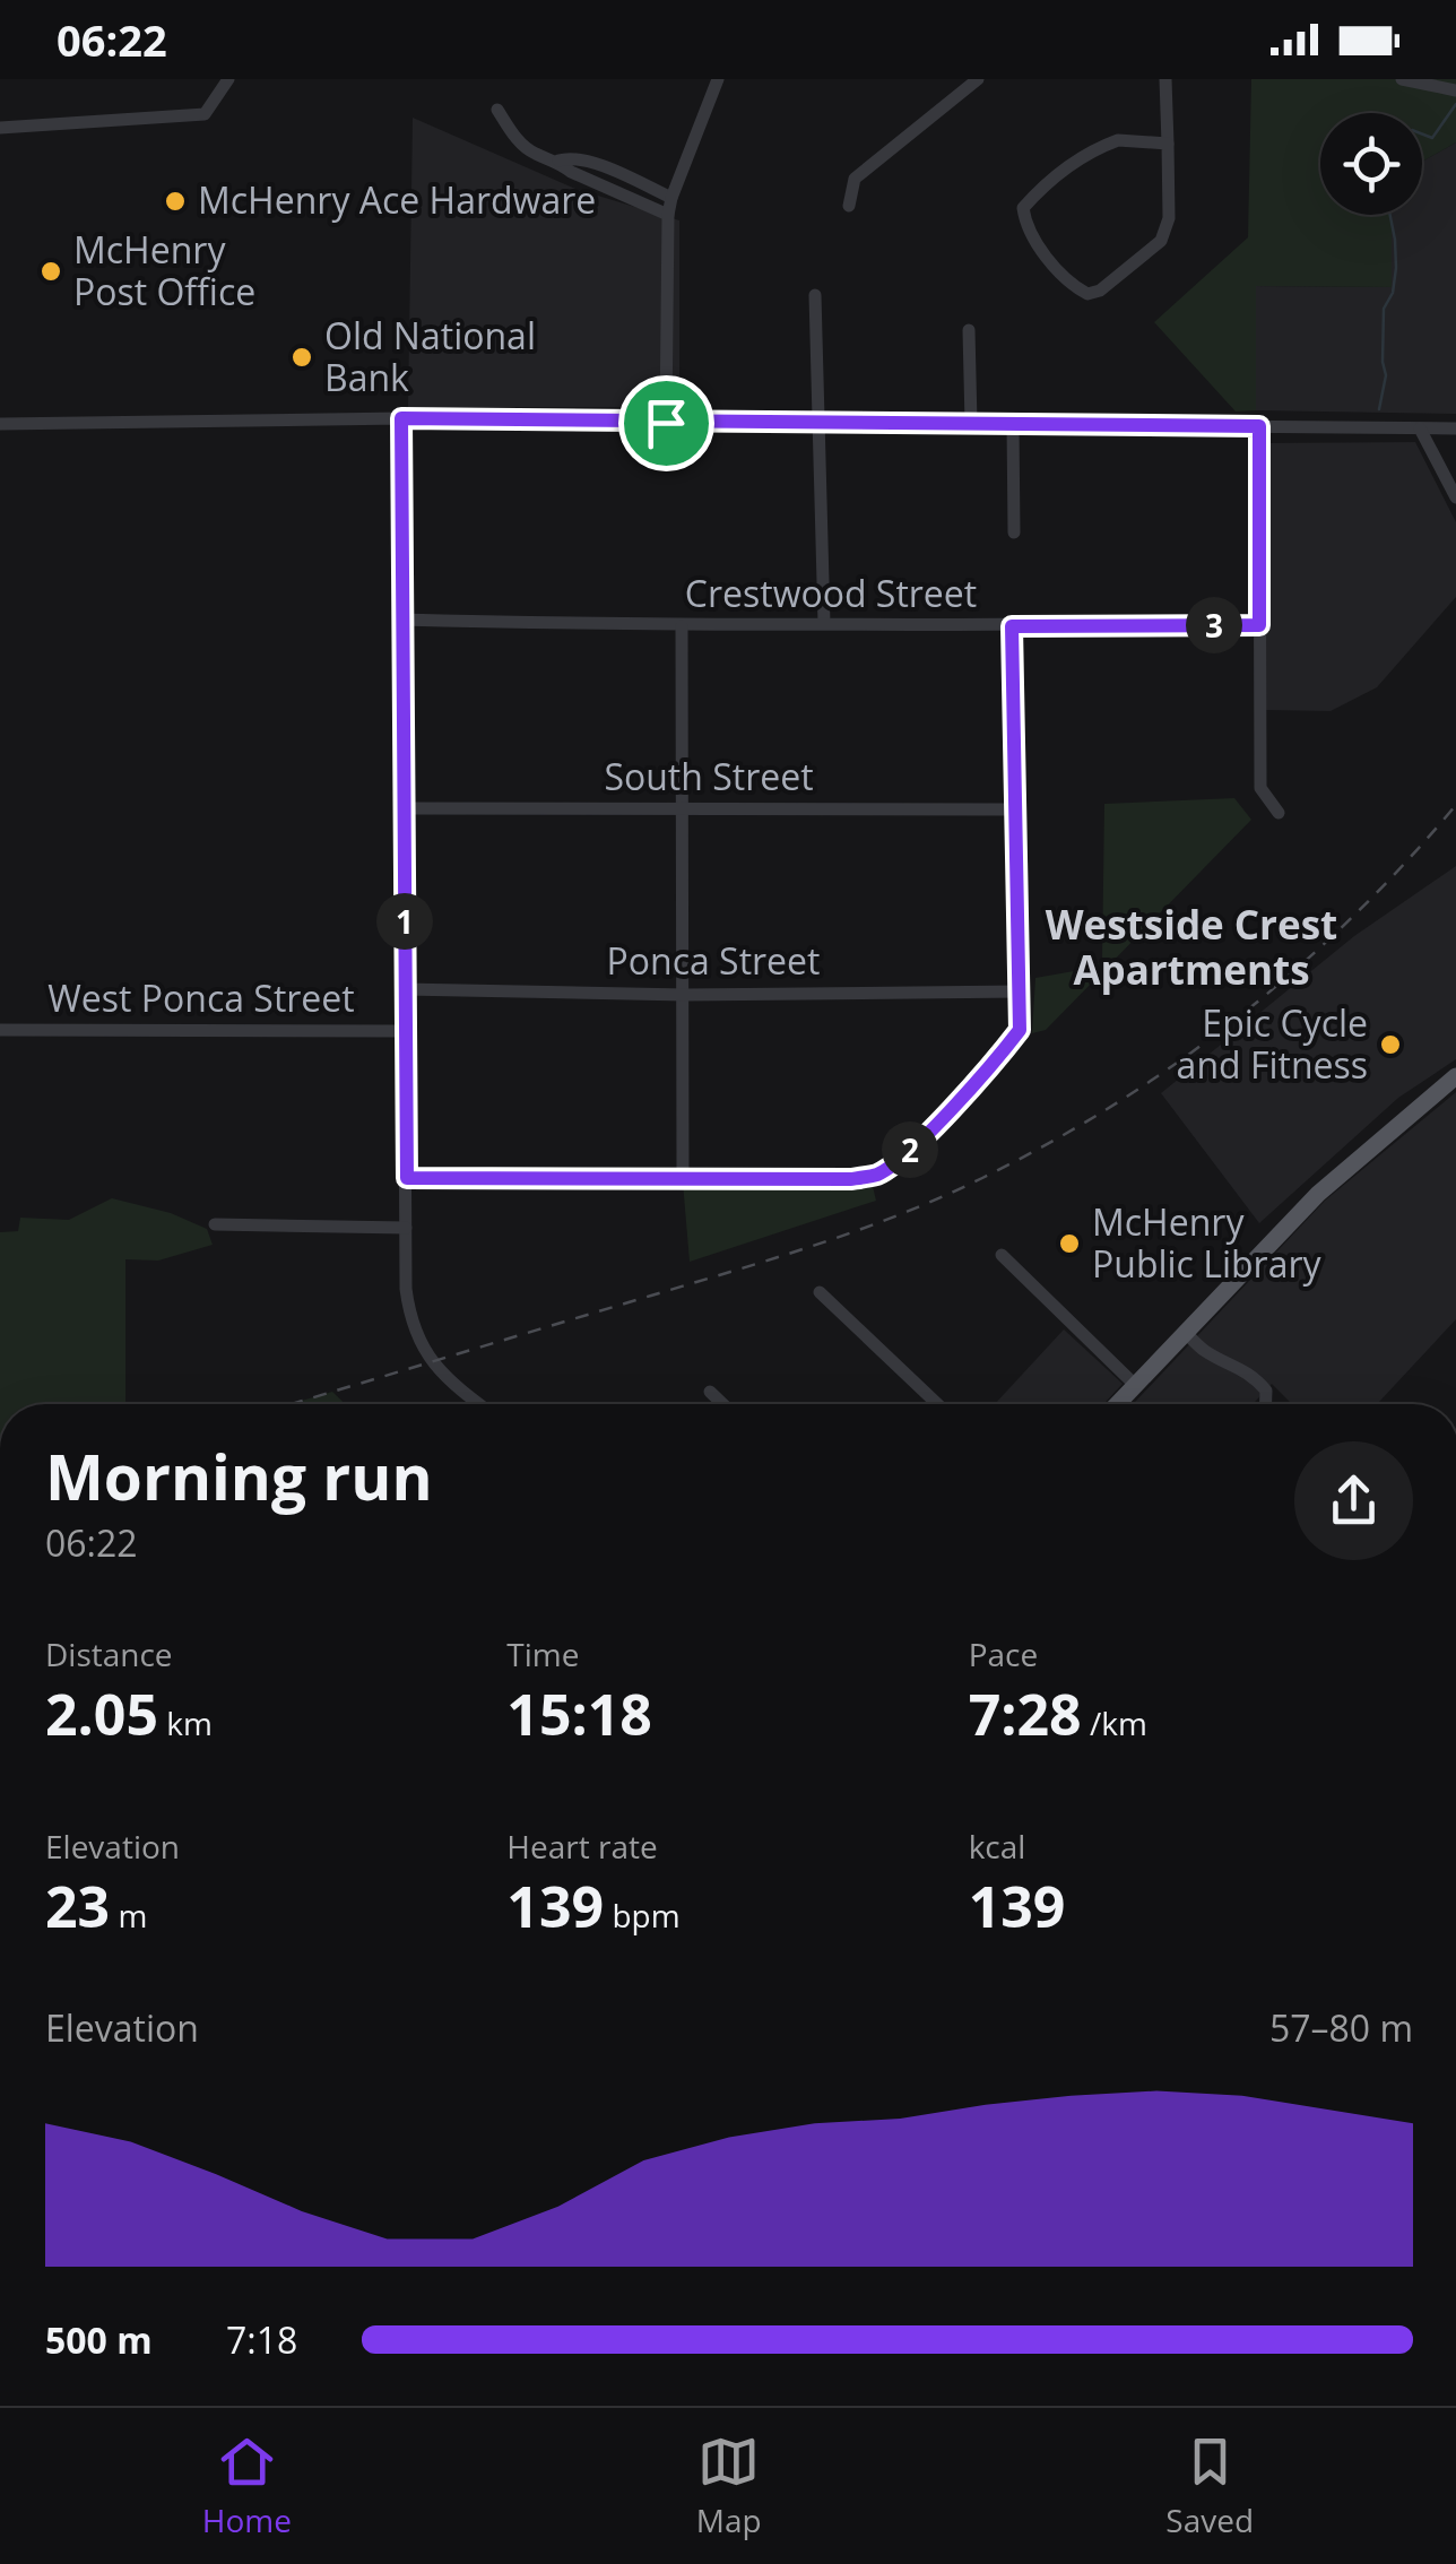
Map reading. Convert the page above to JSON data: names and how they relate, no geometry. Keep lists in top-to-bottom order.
{
  "streets": {
    "street": [
      "Crestwood Street",
      "South Street",
      "Ponca Street",
      "West Ponca Street"
    ]
  },
  "districts": ["Westside Crest Apartments"],
  "places": [
    "McHenry Ace Hardware",
    "McHenry Post Office",
    "Old National Bank",
    "Epic Cycle and Fitness",
    "McHenry Public Library"
  ],
  "page": {
    "status": "06:22",
    "pins": ["3", "1", "2"],
    "heading": ["Morning run", "06:22"],
    "stats": [
      ["Distance", "2.05 km"],
      ["Time", "15:18"],
      ["Pace", "7:28 /km"],
      ["Elevation", "23 m"],
      ["Heart rate", "139 bpm"],
      ["kcal", "139"]
    ],
    "chart": ["Elevation", "57–80 m"],
    "list": [
      {
        "name": "500 m",
        "note": "7:18"
      }
    ],
    "tabs": ["Home", "Map", "Saved"]
  }
}
